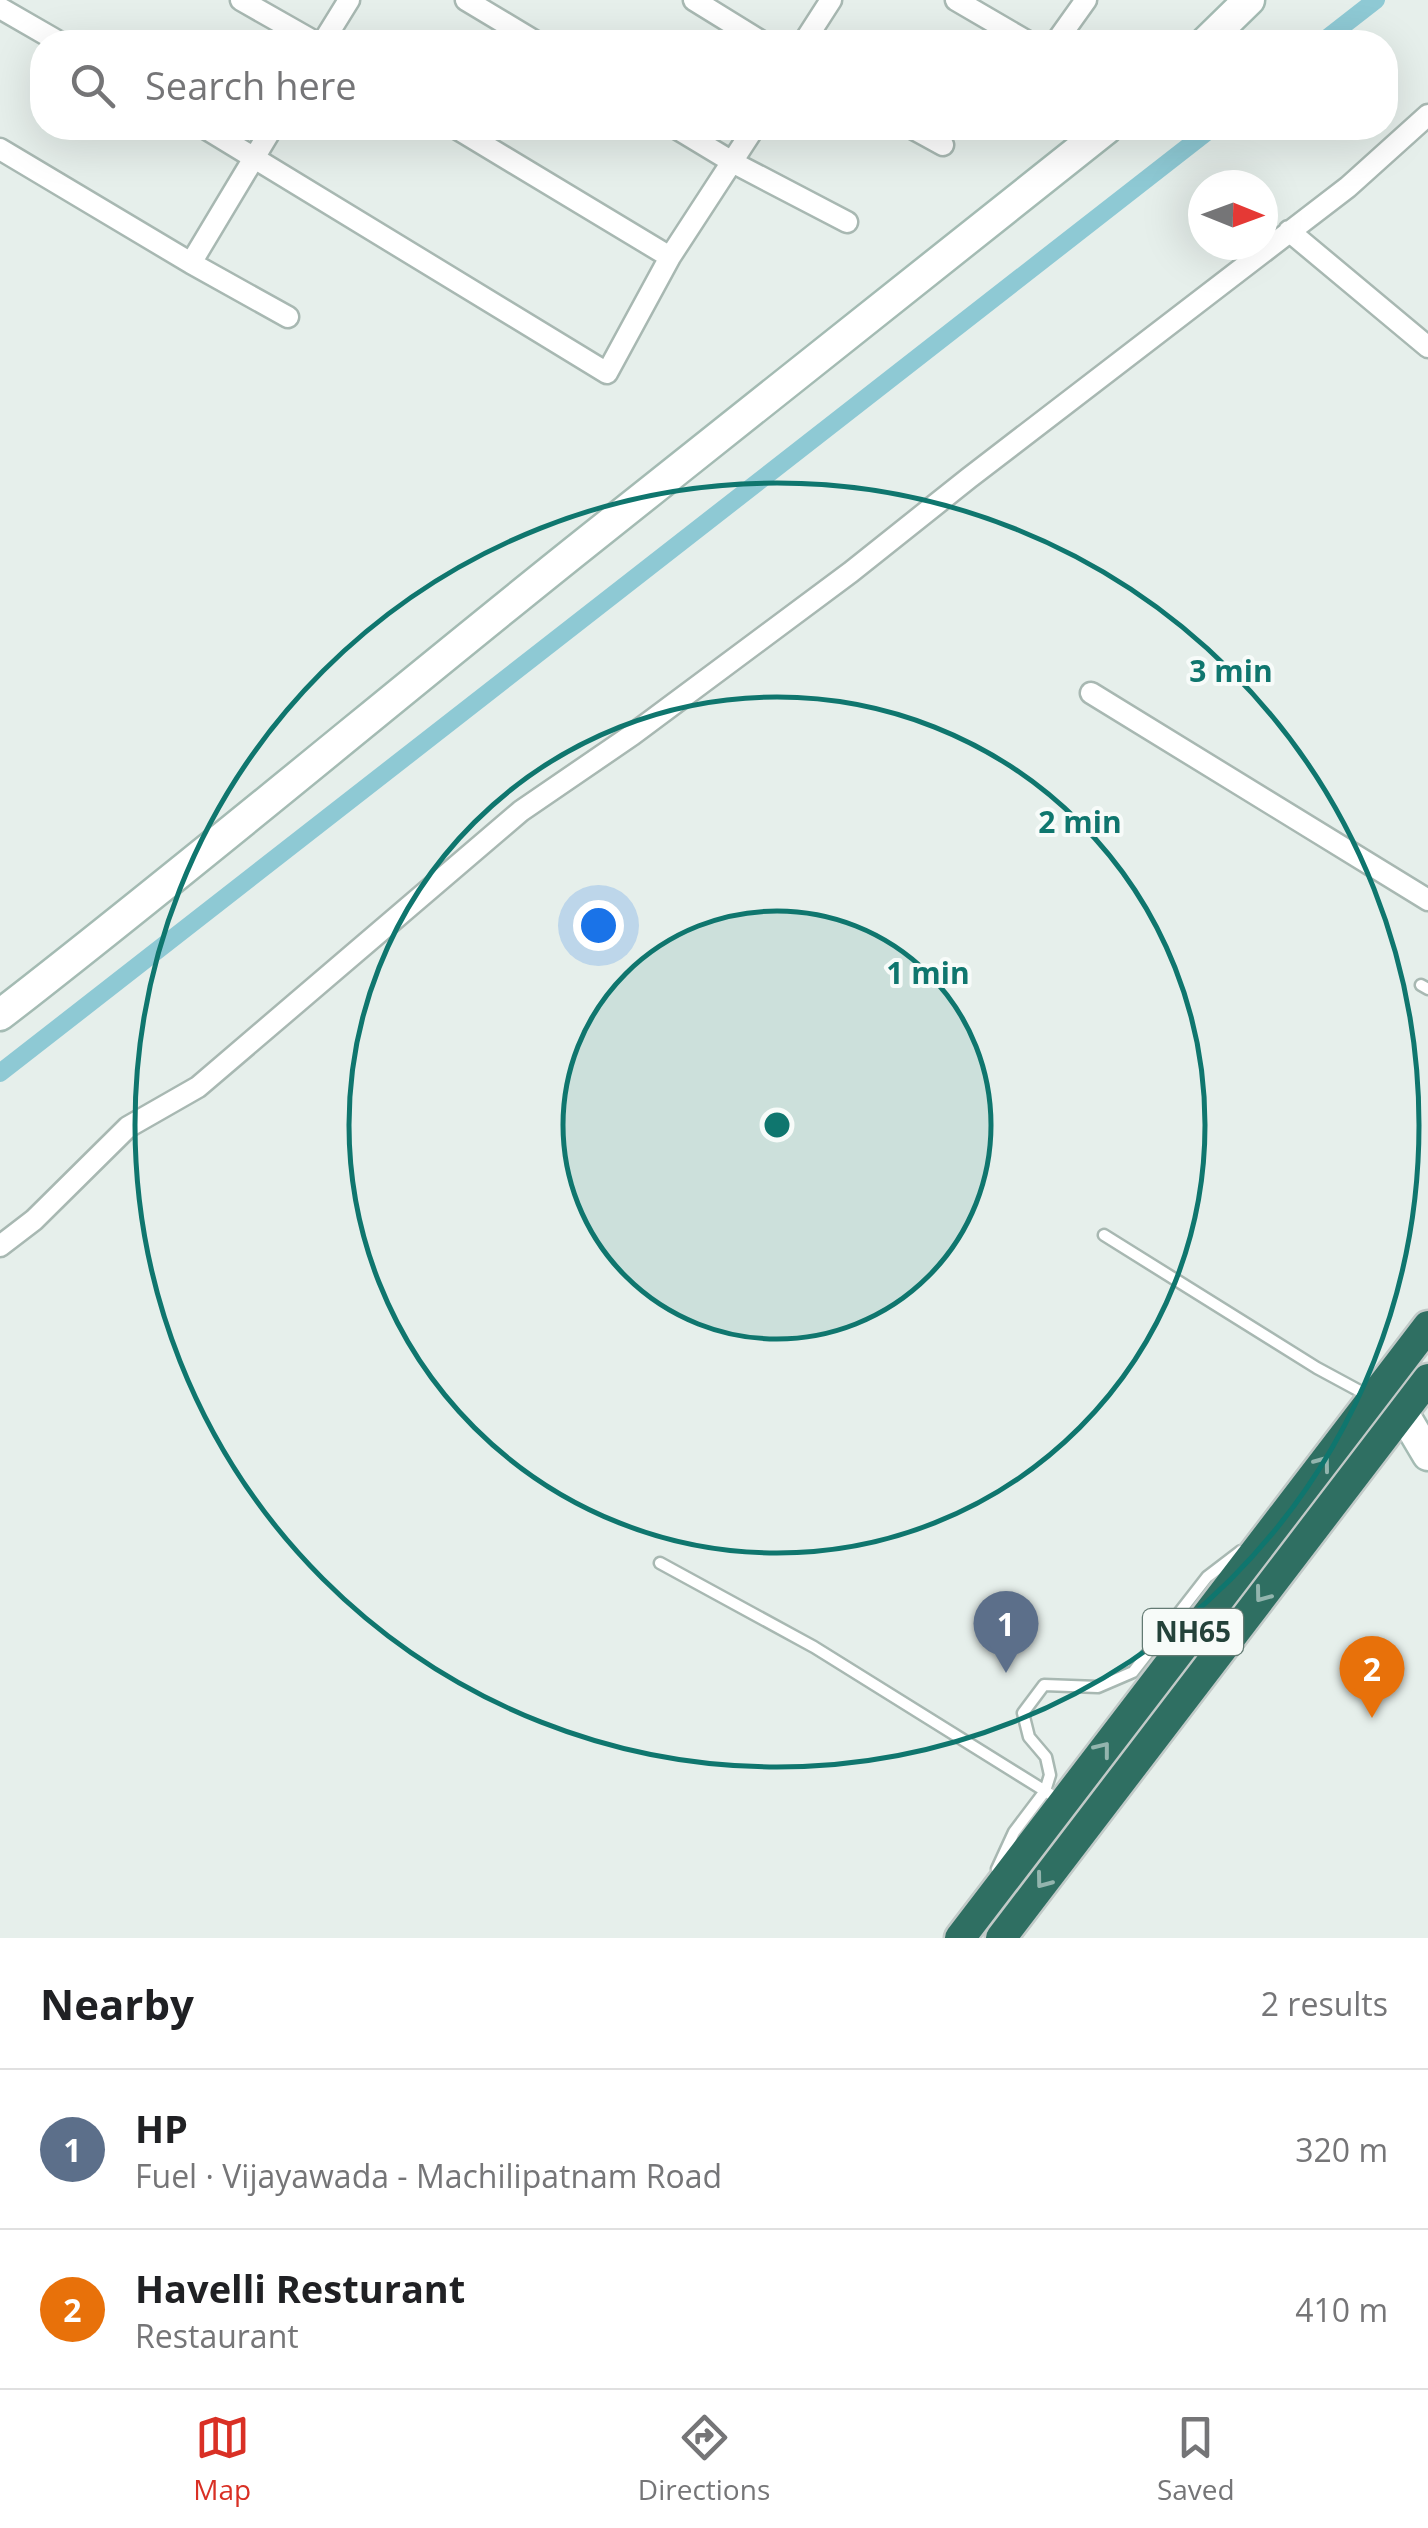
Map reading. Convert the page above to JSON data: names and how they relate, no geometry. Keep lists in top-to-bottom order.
{
  "streets": {
    "highway": ["NH65"]
  },
  "north": "right",
  "page": {
    "search": "Search here",
    "pins": ["1", "2"],
    "heading": ["Nearby", "2 results"],
    "list": [
      {
        "mark": "1",
        "name": "HP",
        "note": "Fuel · Vijayawada - Machilipatnam Road",
        "value": "320 m"
      },
      {
        "mark": "2",
        "name": "Havelli Resturant",
        "note": "Restaurant",
        "value": "410 m"
      }
    ],
    "nav": ["Map", "Directions", "Saved"]
  },
  "rings": ["3 min", "2 min", "1 min"]
}
